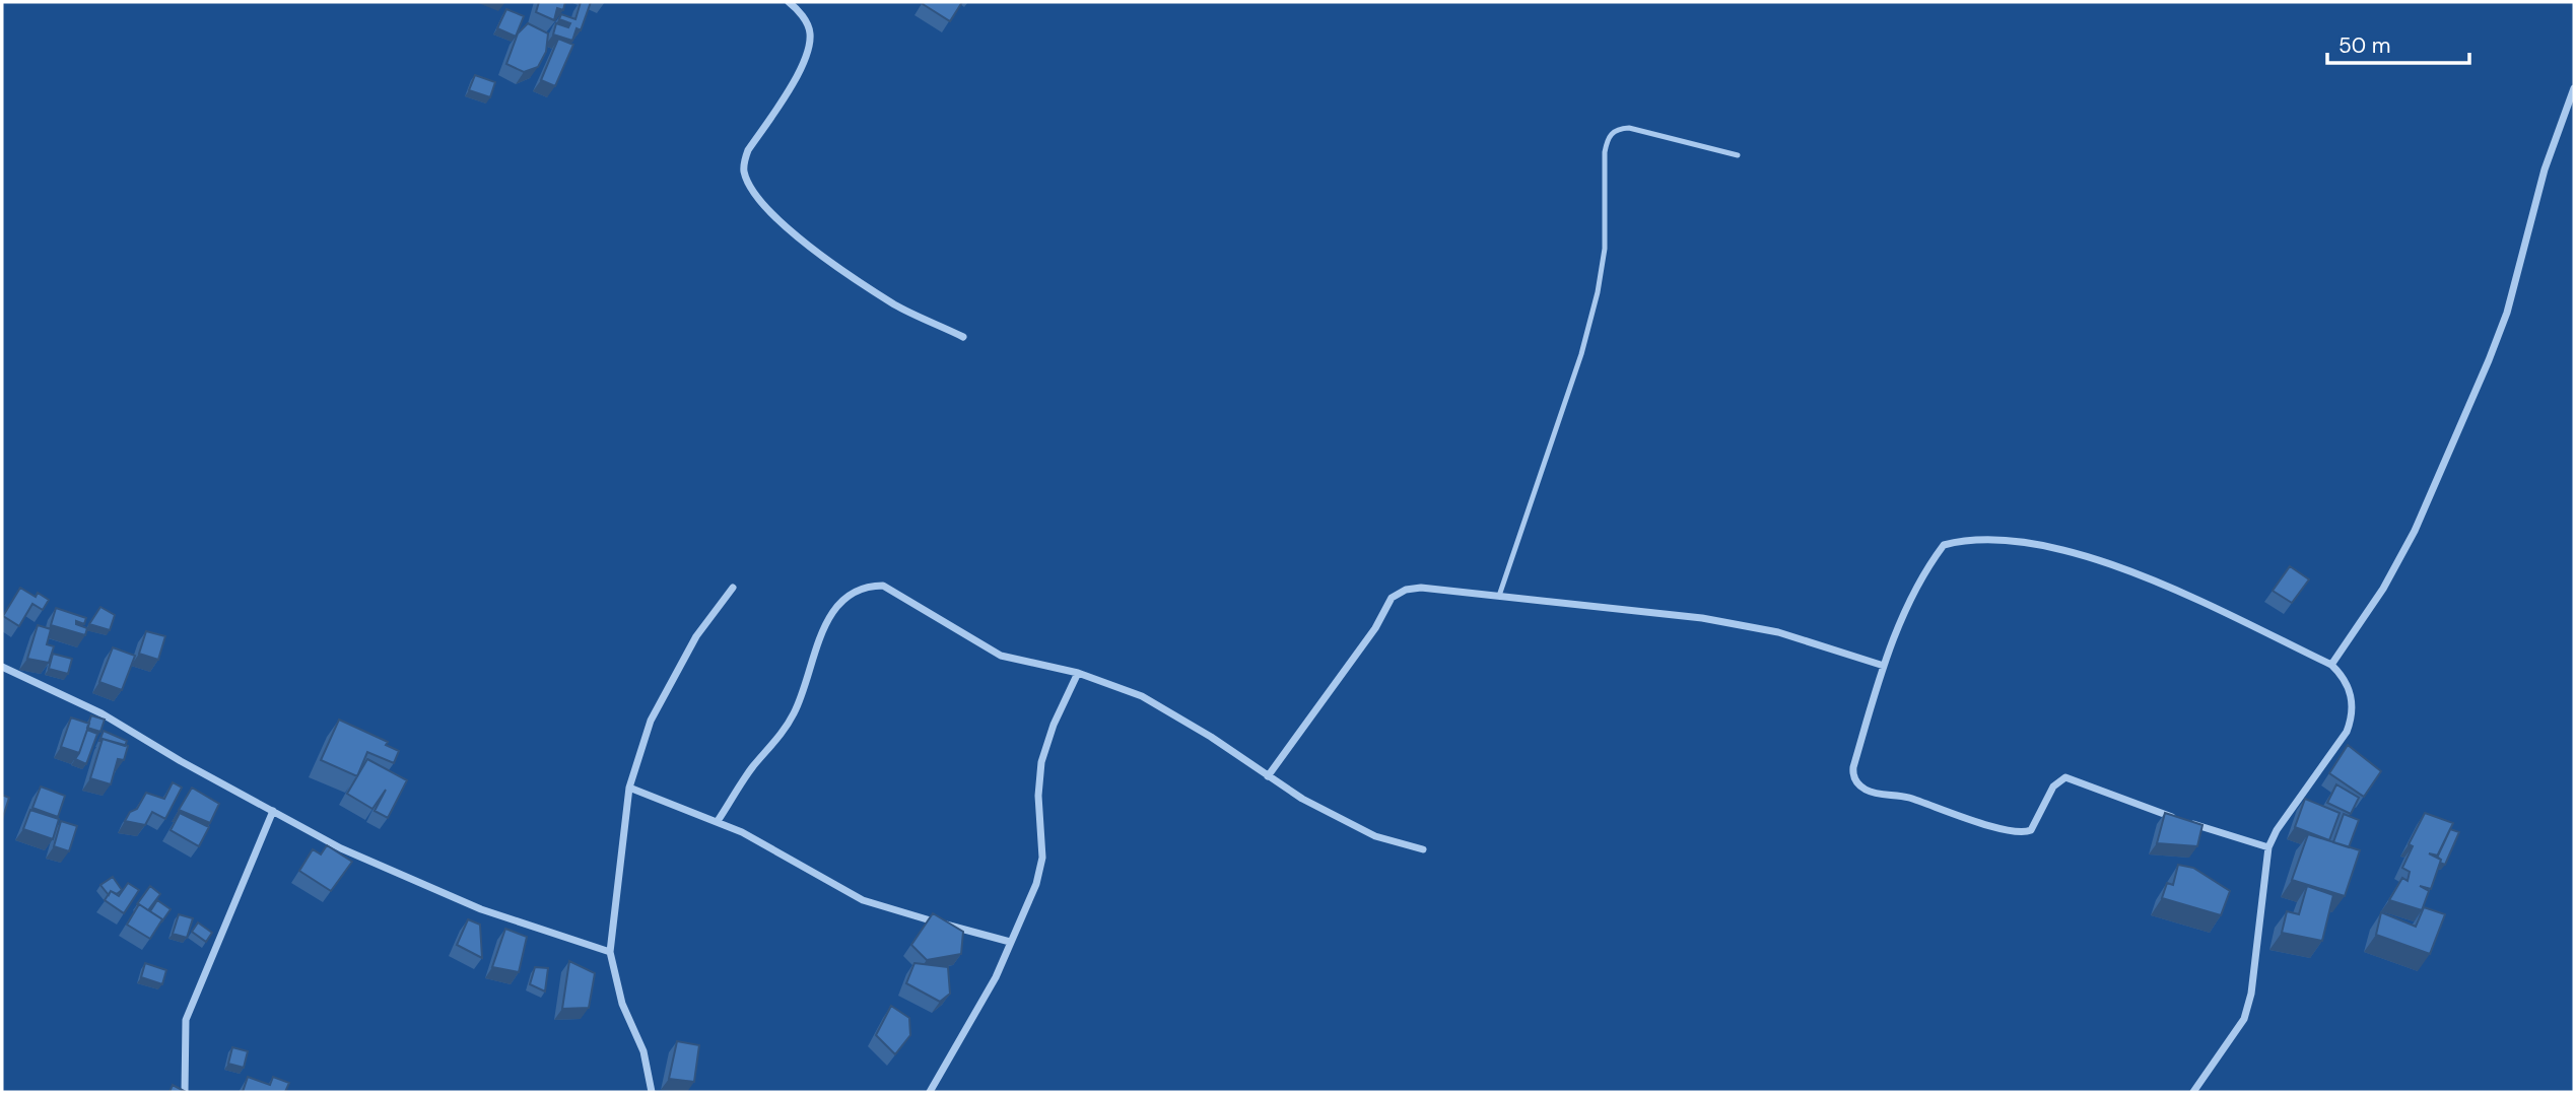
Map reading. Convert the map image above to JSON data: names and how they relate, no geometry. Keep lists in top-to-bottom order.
{
  "scale_bar": "50 m"
}
